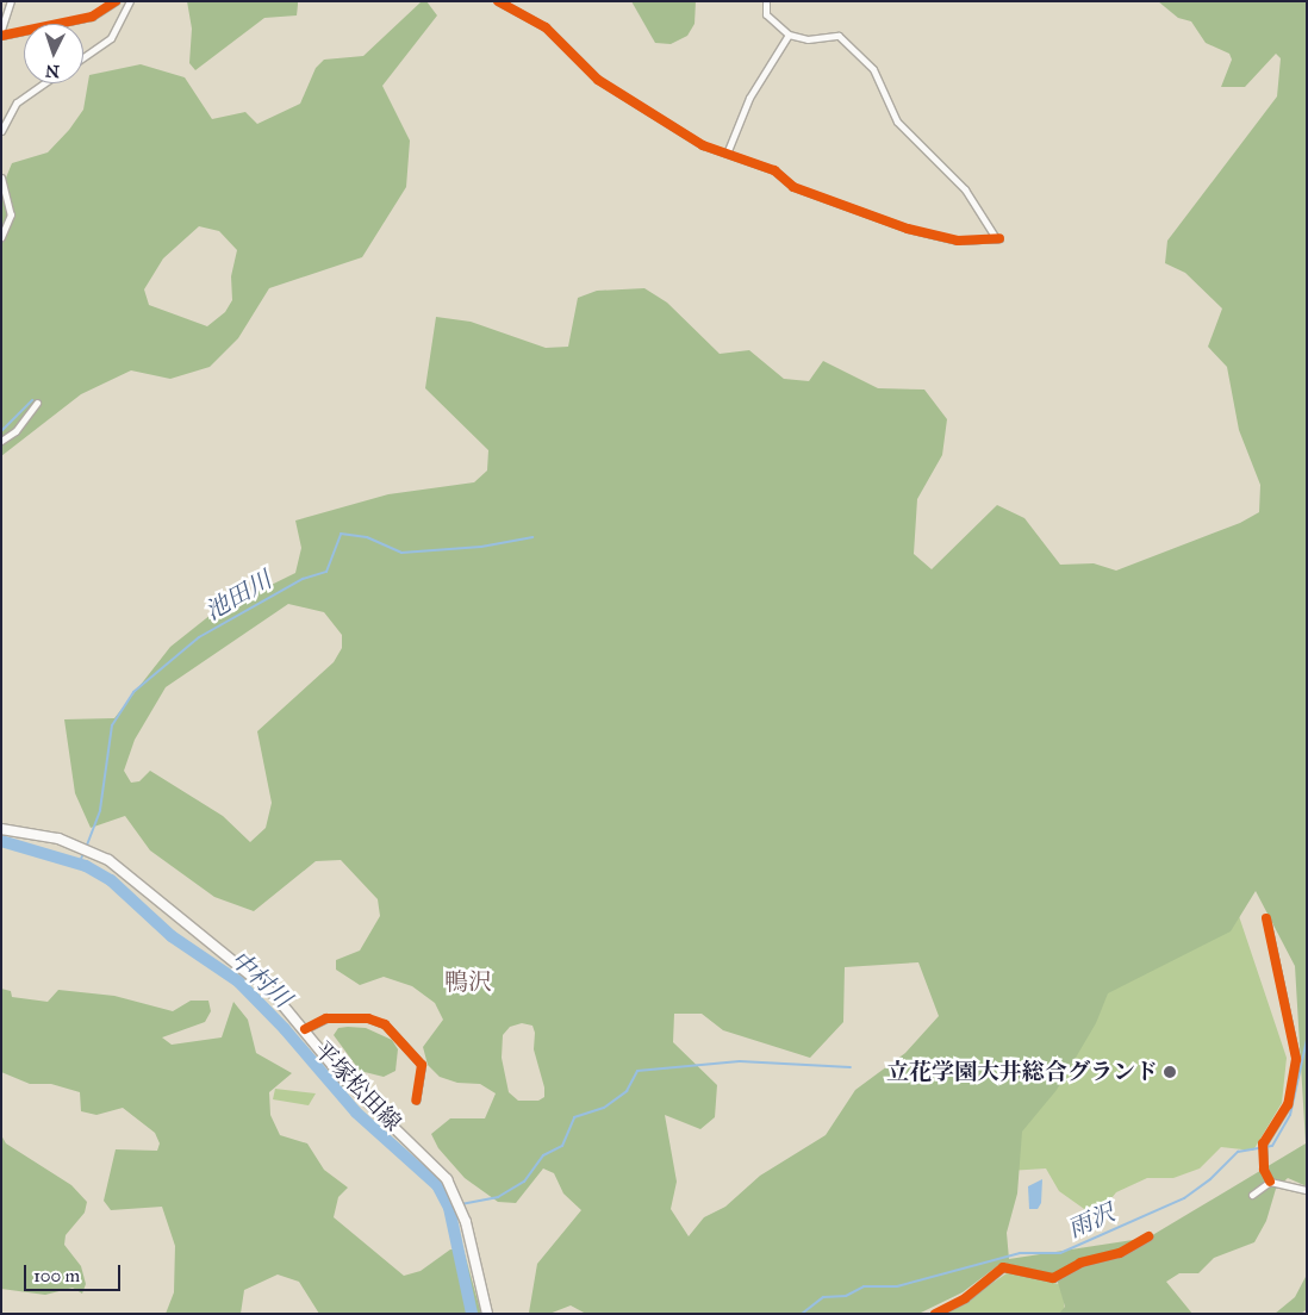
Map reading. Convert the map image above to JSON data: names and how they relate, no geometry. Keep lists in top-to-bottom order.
{
  "streets": {
    "main road": ["平塚松田線"]
  },
  "districts": ["鴨沢"],
  "water": ["池田川", "中村川", "雨沢"],
  "places": ["立花学園大井総合グランド"],
  "scale_bar": "100 m",
  "north": "bottom"
}
